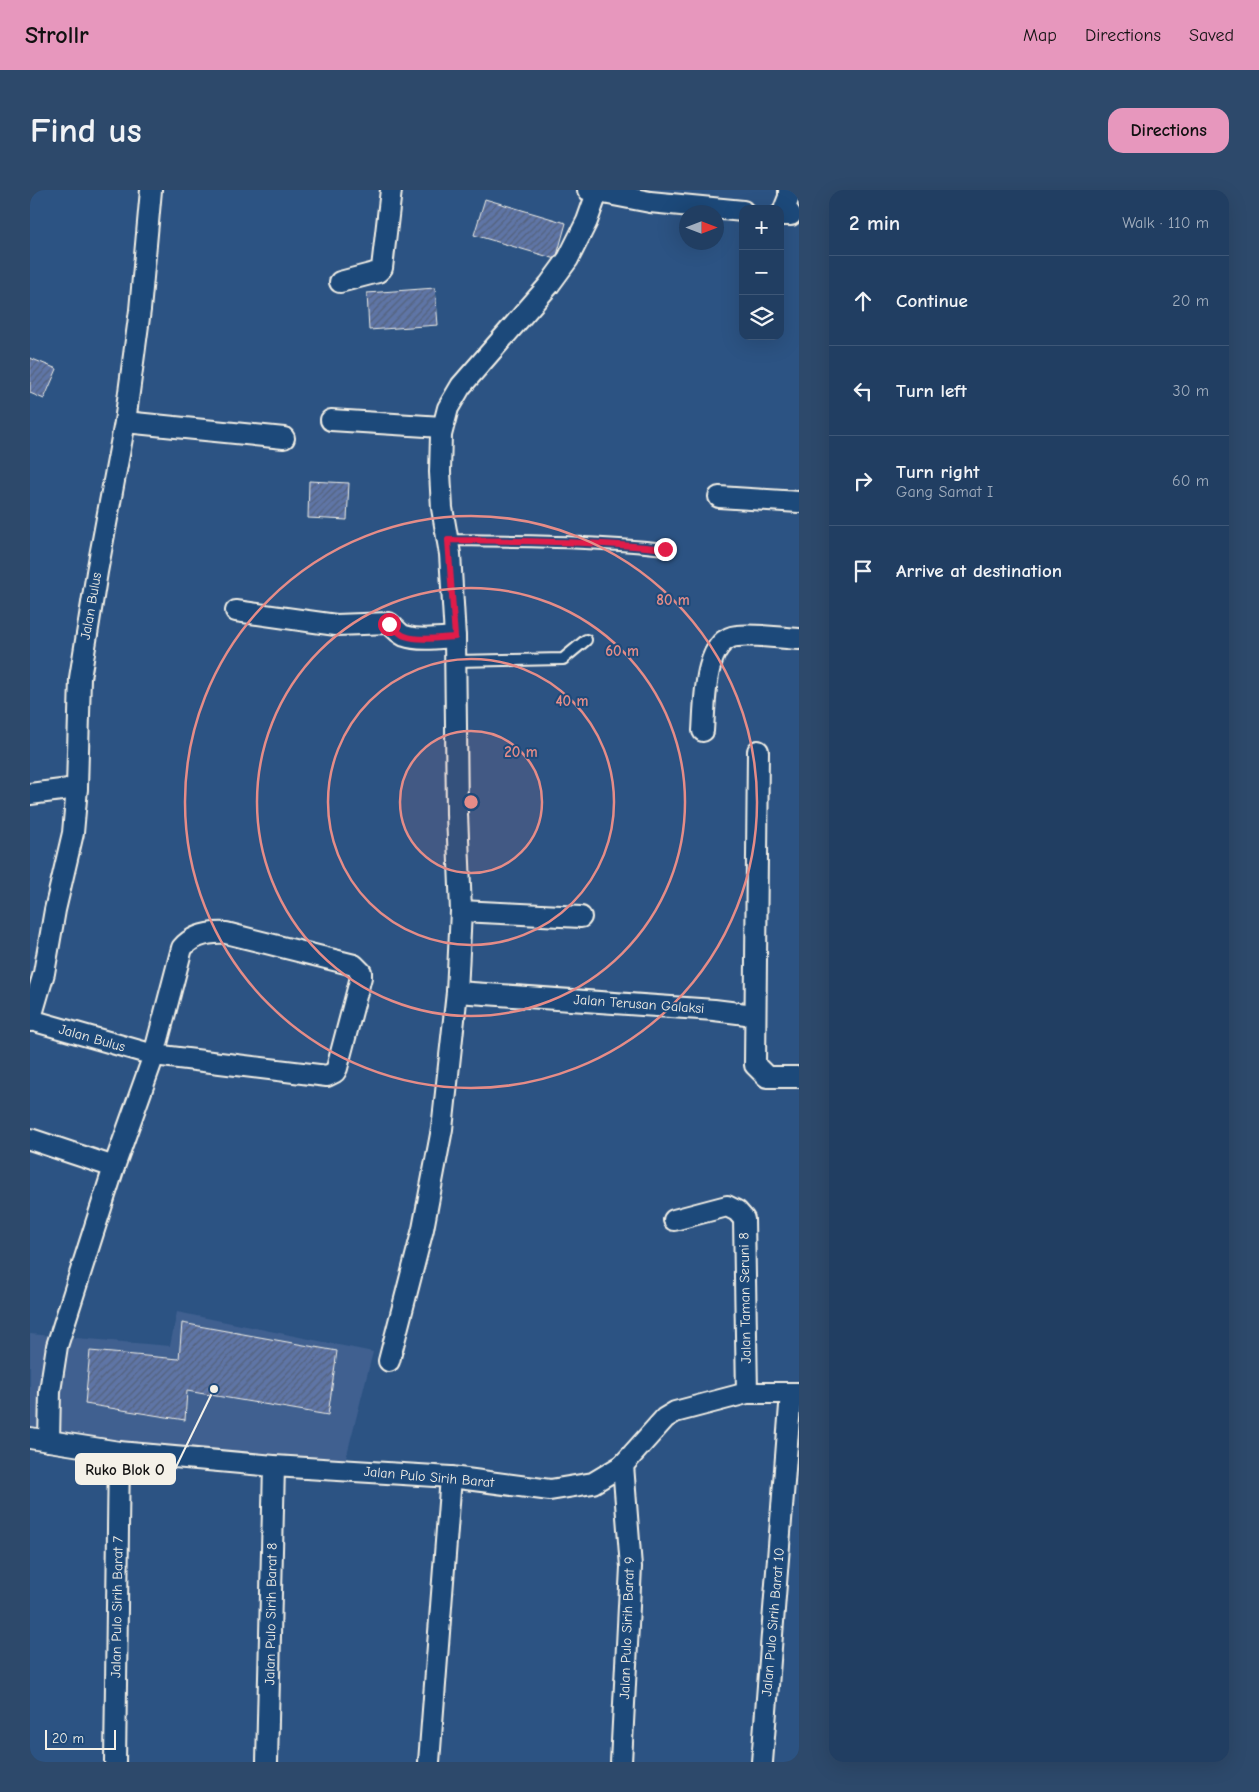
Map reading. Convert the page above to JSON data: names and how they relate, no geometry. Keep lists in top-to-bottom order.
{
  "streets": {
    "street": [
      "Jalan Bulus",
      "Jalan Terusan Galaksi",
      "Jalan Taman Seruni 8",
      "Jalan Pulo Sirih Barat",
      "Jalan Pulo Sirih Barat 7",
      "Jalan Pulo Sirih Barat 8",
      "Jalan Pulo Sirih Barat 10",
      "Jalan Pulo Sirih Barat 9"
    ]
  },
  "crossings": [
    ["Jalan Taman Seruni 8", "Jalan Pulo Sirih Barat"],
    ["Jalan Pulo Sirih Barat", "Jalan Pulo Sirih Barat 7"],
    ["Jalan Pulo Sirih Barat", "Jalan Pulo Sirih Barat 8"],
    ["Jalan Pulo Sirih Barat", "Jalan Pulo Sirih Barat 10"],
    ["Jalan Pulo Sirih Barat", "Jalan Pulo Sirih Barat 9"]
  ],
  "places": ["Ruko Blok O"],
  "scale_bar": "20 m",
  "north": "right",
  "page": {
    "header": "Strollr",
    "nav": ["Map", "Directions", "Saved"],
    "buttons": "Directions",
    "title": "Find us",
    "heading": ["2 min", "Walk · 110 m"],
    "map_buttons": ["+", "−"],
    "list": [
      ["Continue", "20 m"],
      ["Turn left", "30 m"],
      ["Turn right", "Gang Samat I", "60 m"],
      "Arrive at destination"
    ],
    "scale": "20 m"
  },
  "rings": [
    "80 m",
    "60 m",
    "40 m",
    "20 m"
  ]
}
